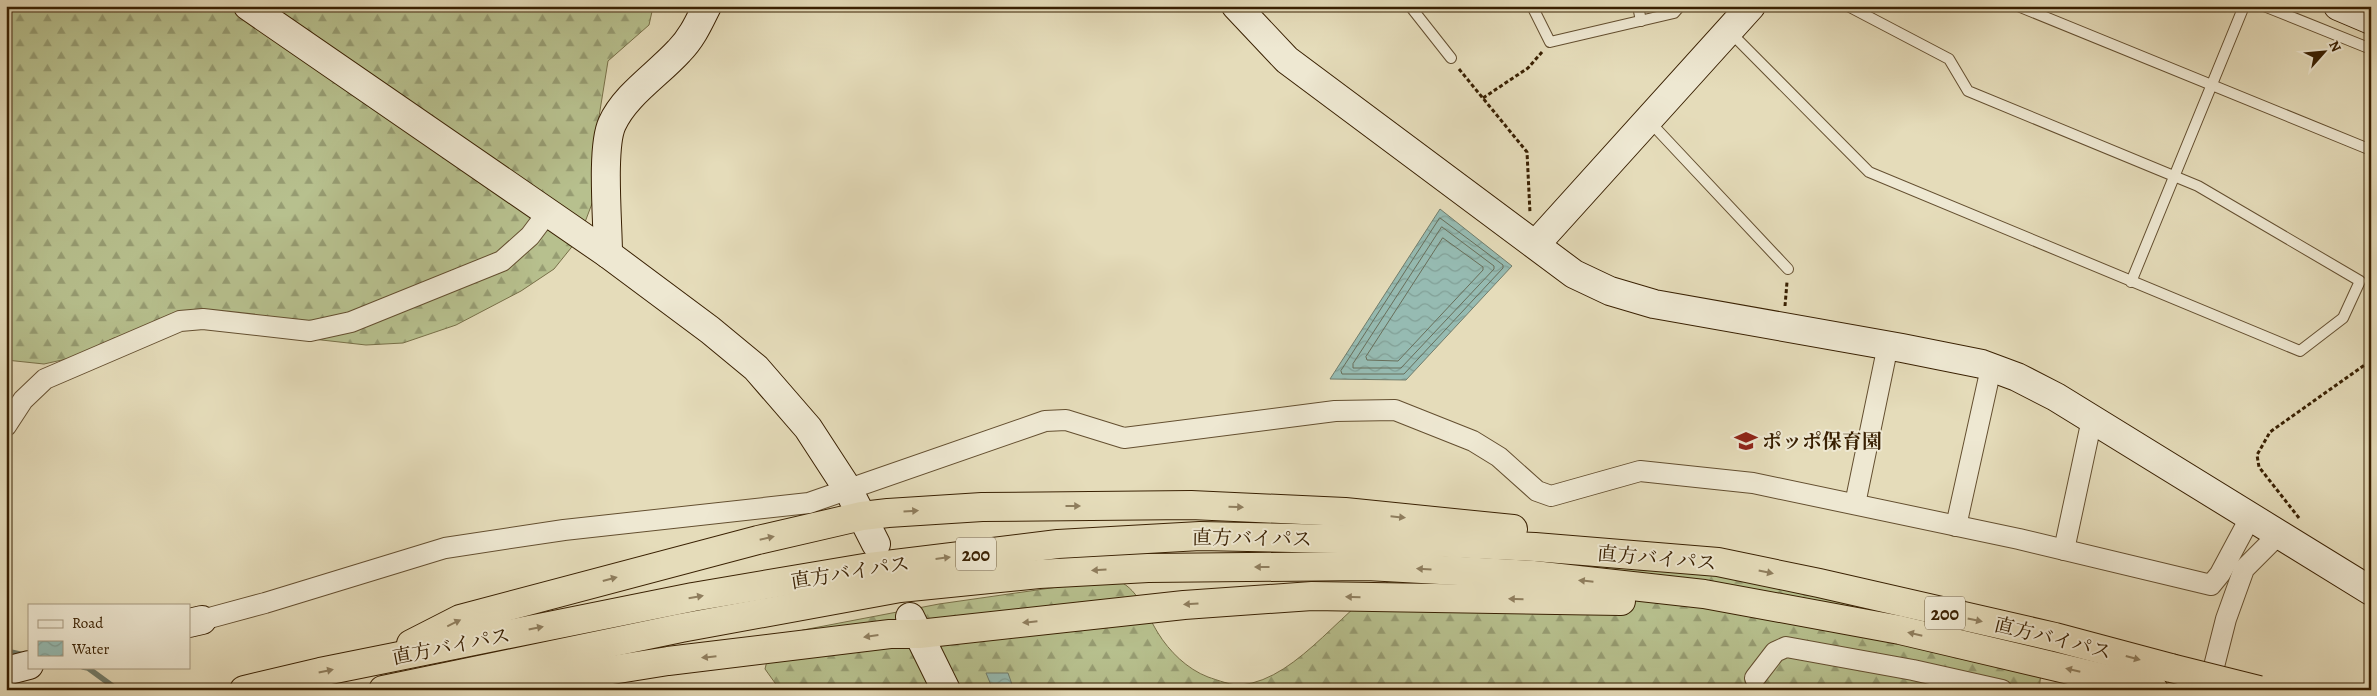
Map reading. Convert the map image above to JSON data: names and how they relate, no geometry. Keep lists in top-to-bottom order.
{
  "streets": {
    "highway": ["直方バイパス", "200"]
  },
  "places": {
    "school or university": ["ポッポ保育園"]
  },
  "legend": ["Road", "Water"],
  "north": "top right"
}
